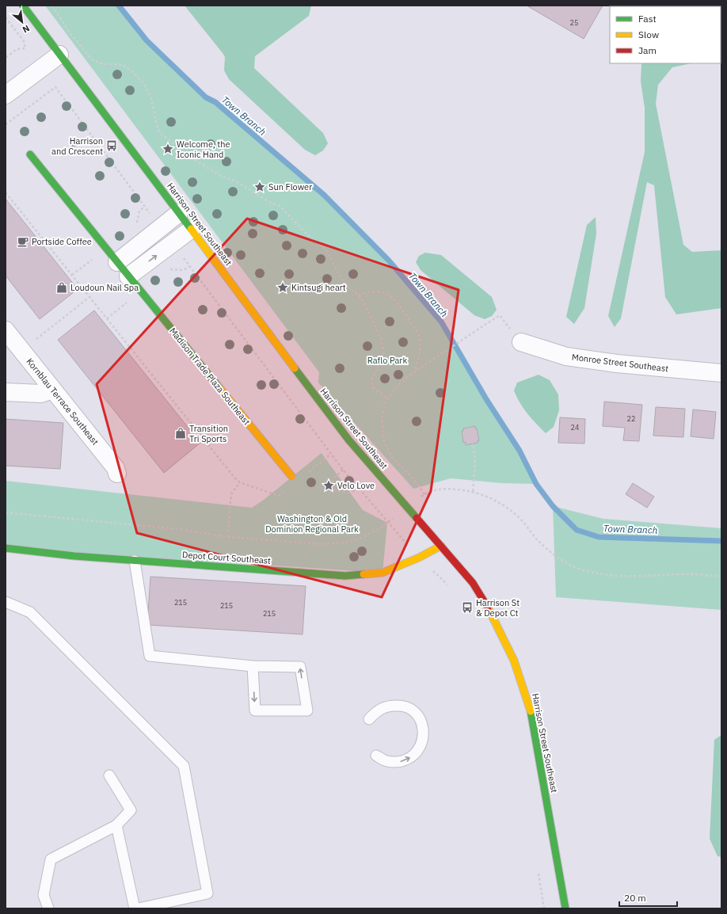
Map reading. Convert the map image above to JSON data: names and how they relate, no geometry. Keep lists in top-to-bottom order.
{
  "streets": {
    "street": [
      "Harrison Street Southeast",
      "Monroe Street Southeast",
      "Madison Trade Plaza Southeast",
      "Kornblau Terrace Southeast",
      "Depot Court Southeast"
    ]
  },
  "crossings": [
    ["Harrison Street Southeast", "Depot Court Southeast"]
  ],
  "water": ["Town Branch"],
  "parks": ["Raflo Park", "Washington & Old Dominion Regional Park"],
  "places": {
    "bus stop": ["Harrison and Crescent", "Harrison St & Depot Ct"],
    "place": [
      "Welcome, the Iconic Hand",
      "Sun Flower",
      "Kintsugi heart",
      "Velo Love"
    ],
    "cafe": ["Portside Coffee"],
    "shop": ["Loudoun Nail Spa", "Transition Tri Sports"]
  },
  "house_numbers": [
    "25",
    "22",
    "24",
    "215",
    "215",
    "215"
  ],
  "legend": ["Fast", "Slow", "Jam"],
  "scale_bar": "20 m",
  "north": "bottom right"
}
